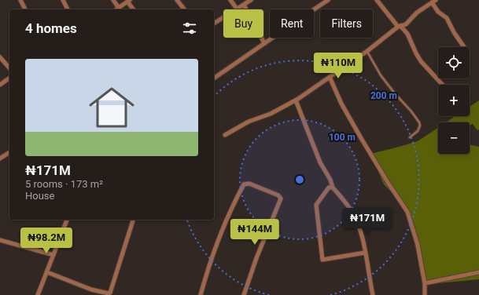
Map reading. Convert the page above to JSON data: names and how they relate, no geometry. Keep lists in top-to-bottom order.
{
  "page": {
    "chip": ["Buy", "Rent", "Filters"],
    "heading": "4 homes",
    "map_buttons": ["+", "−"],
    "list": [
      {
        "name": "₦171M",
        "note": "5 rooms · 173 m² · House"
      }
    ],
    "price": [
      "₦110M",
      "₦171M",
      "₦144M",
      "₦98.2M"
    ]
  },
  "rings": ["200 m", "100 m"]
}
